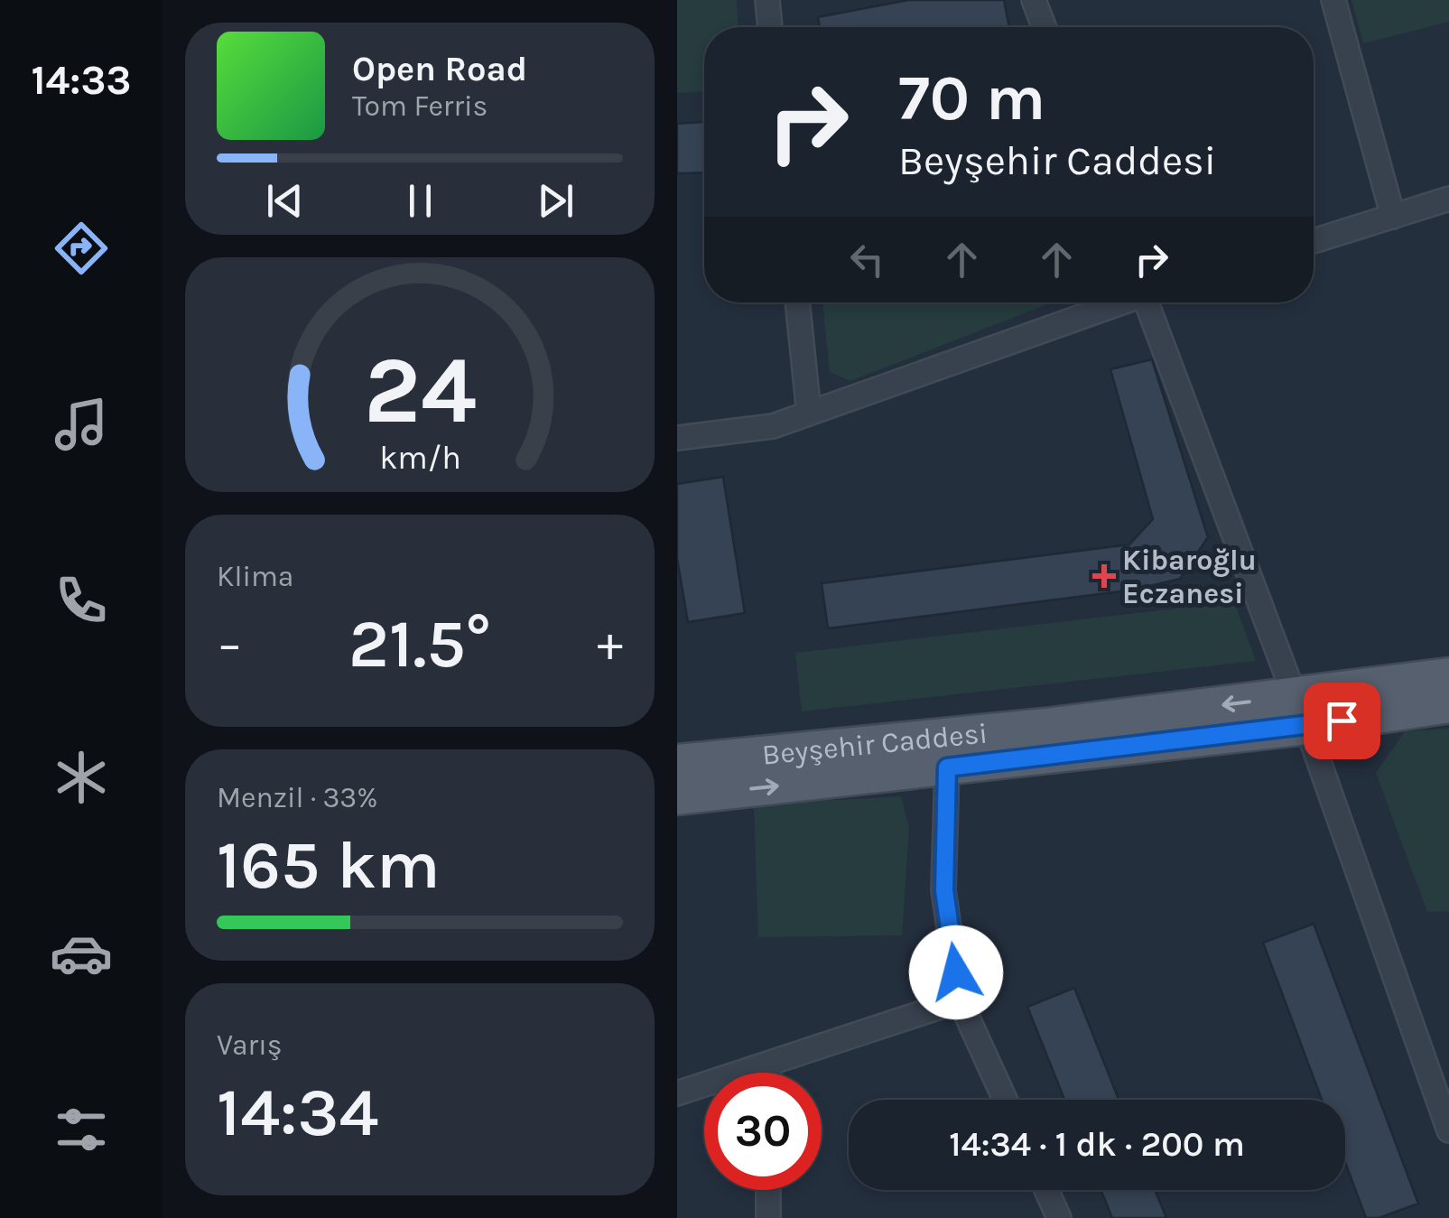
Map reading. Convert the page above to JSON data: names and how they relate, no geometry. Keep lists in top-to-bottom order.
{
  "streets": {
    "main road": ["Beyşehir Caddesi"]
  },
  "places": {
    "health": ["Kibaroğlu Eczanesi"]
  },
  "page": {
    "tabs": "14:33",
    "turn": ["70 m", "Beyşehir Caddesi"],
    "song": ["Open Road", "Tom Ferris"],
    "tile": [
      "Klima",
      ["Menzil · 33%", "165 km"],
      ["Varış", "14:34"]
    ],
    "heat": ["−", "21.5°", "+"],
    "limit": "30",
    "trip": "14:34 · 1 dk · 200 m",
    "gauge": ["24", "km/h"]
  }
}
